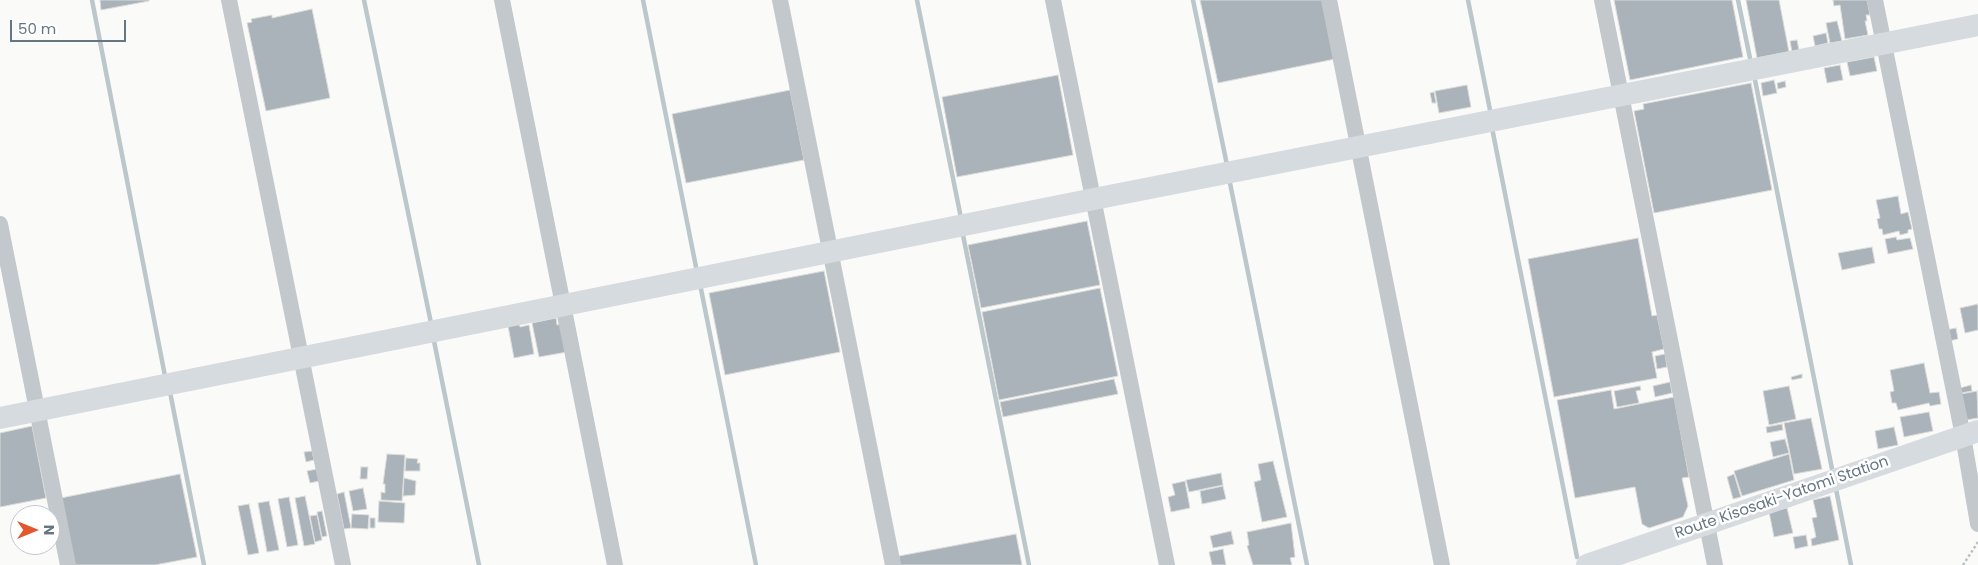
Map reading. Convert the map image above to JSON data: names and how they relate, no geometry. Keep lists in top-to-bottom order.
{
  "streets": {
    "street": ["Route Kisosaki-Yatomi Station"]
  },
  "scale_bar": "50 m",
  "north": "right"
}
